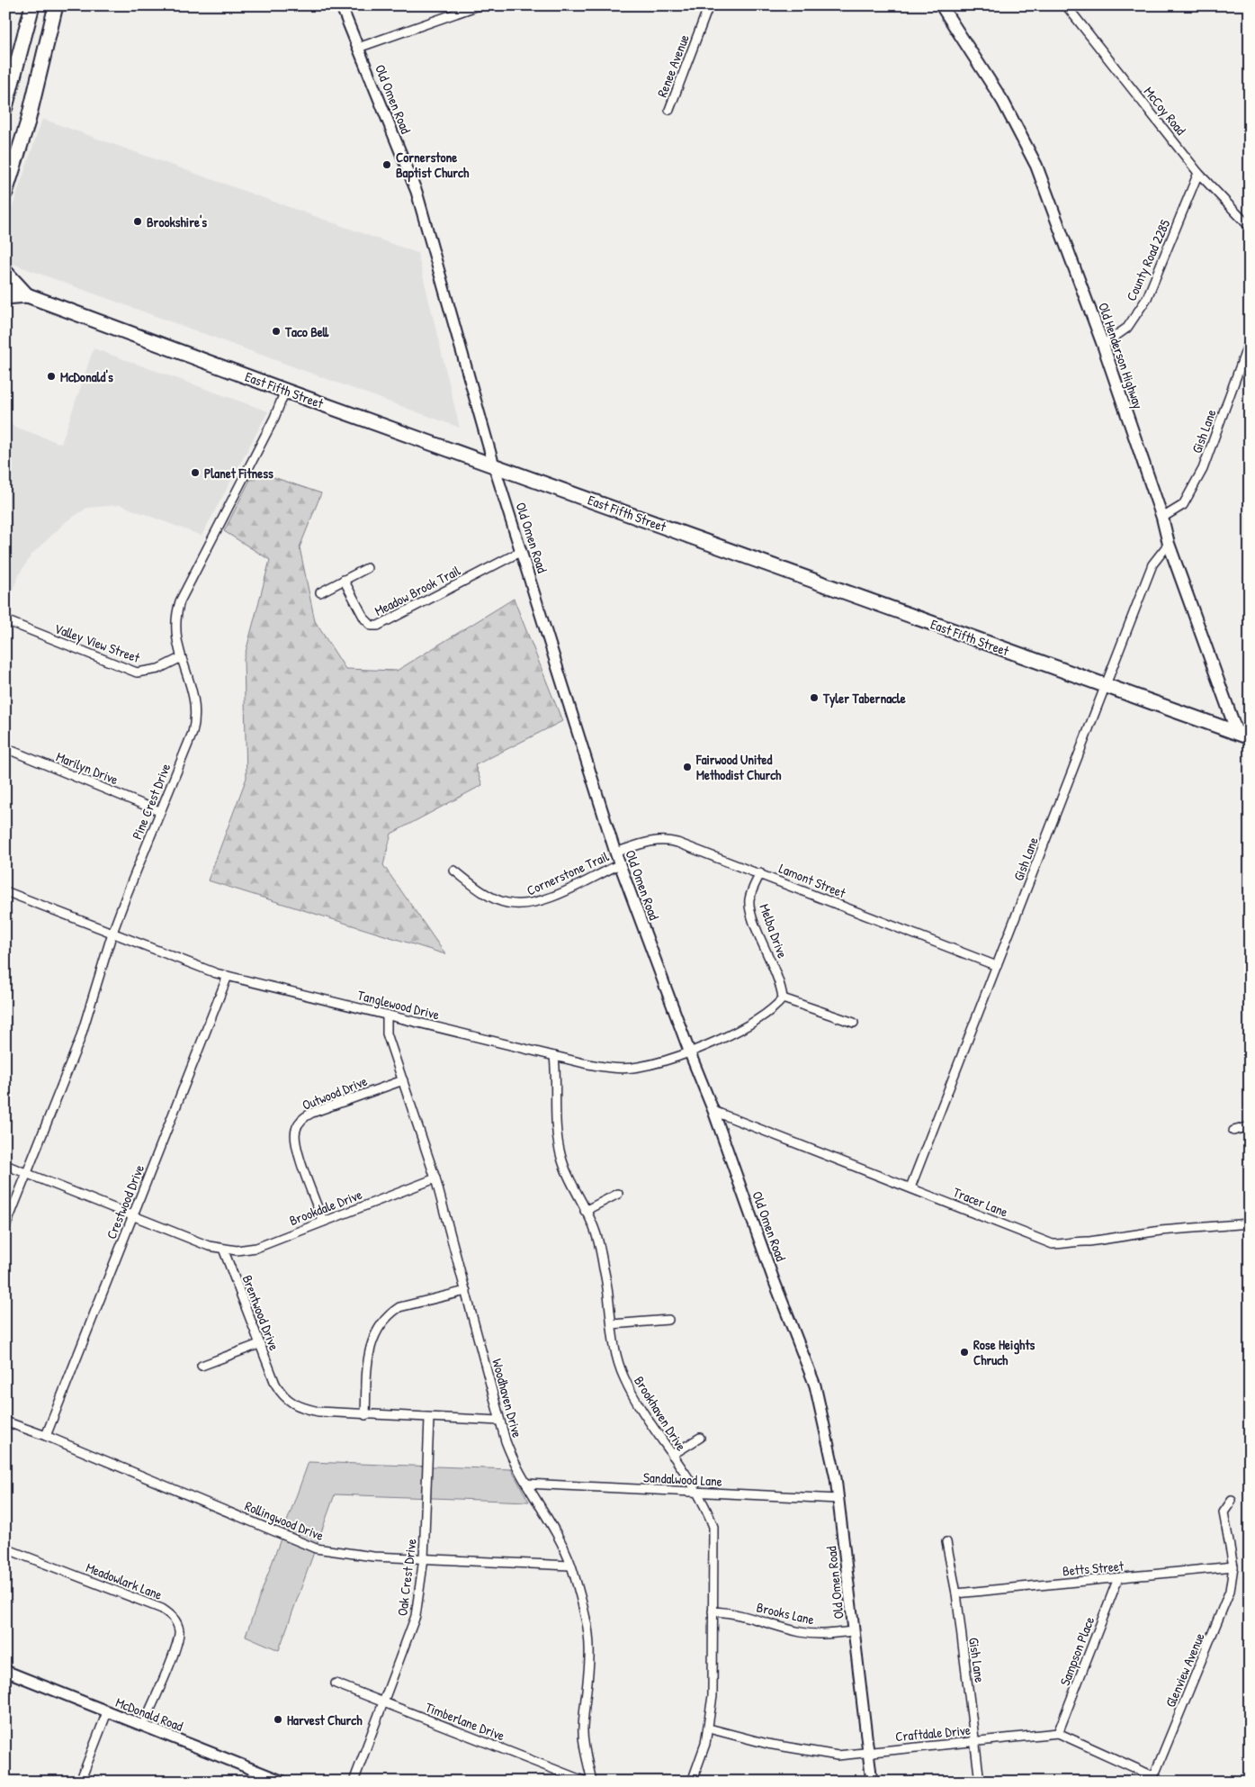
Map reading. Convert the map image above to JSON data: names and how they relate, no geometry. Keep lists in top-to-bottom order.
{
  "streets": {
    "main road": ["Old Henderson Highway", "East Fifth Street"],
    "street": [
      "Renee Avenue",
      "Old Omen Road",
      "McCoy Road",
      "County Road 2285",
      "Gish Lane",
      "Meadow Brook Trail",
      "Valley View Street",
      "Marilyn Drive",
      "Pine Crest Drive",
      "Cornerstone Trail",
      "Lamont Street",
      "Melba Drive",
      "Tanglewood Drive",
      "Outwood Drive",
      "Crestwood Drive",
      "Tracer Lane",
      "Brookdale Drive",
      "Brentwood Drive",
      "Woodhaven Drive",
      "Brookhaven Drive",
      "Sandalwood Lane",
      "Rollingwood Drive",
      "Betts Street",
      "Oak Crest Drive",
      "Meadowlark Lane",
      "Brooks Lane",
      "Sampson Place",
      "Glenview Avenue",
      "McDonald Road",
      "Timberlane Drive",
      "Craftdale Drive"
    ]
  },
  "crossings": [
    ["Old Omen Road", "East Fifth Street"],
    ["Old Omen Road", "Meadow Brook Trail"],
    ["Old Omen Road", "Cornerstone Trail"],
    ["Old Omen Road", "Lamont Street"],
    ["Old Omen Road", "Tanglewood Drive"],
    ["Old Omen Road", "Tracer Lane"],
    ["Old Omen Road", "Sandalwood Lane"],
    ["Old Omen Road", "Brooks Lane"],
    ["Old Omen Road", "Craftdale Drive"],
    ["McCoy Road", "County Road 2285"],
    ["County Road 2285", "Old Henderson Highway"],
    ["Old Henderson Highway", "East Fifth Street"],
    ["Old Henderson Highway", "Gish Lane"],
    ["East Fifth Street", "Gish Lane"],
    ["East Fifth Street", "Pine Crest Drive"],
    ["Gish Lane", "Lamont Street"],
    ["Gish Lane", "Tracer Lane"],
    ["Gish Lane", "Betts Street"],
    ["Gish Lane", "Craftdale Drive"],
    ["Valley View Street", "Pine Crest Drive"],
    ["Marilyn Drive", "Pine Crest Drive"],
    ["Pine Crest Drive", "Tanglewood Drive"],
    ["Lamont Street", "Melba Drive"],
    ["Melba Drive", "Tanglewood Drive"],
    ["Tanglewood Drive", "Crestwood Drive"],
    ["Tanglewood Drive", "Woodhaven Drive"],
    ["Tanglewood Drive", "Brookhaven Drive"],
    ["Outwood Drive", "Brookdale Drive"],
    ["Outwood Drive", "Woodhaven Drive"],
    ["Crestwood Drive", "Rollingwood Drive"],
    ["Brookdale Drive", "Brentwood Drive"],
    ["Brookdale Drive", "Woodhaven Drive"],
    ["Brentwood Drive", "Woodhaven Drive"],
    ["Brentwood Drive", "Oak Crest Drive"],
    ["Woodhaven Drive", "Sandalwood Lane"],
    ["Woodhaven Drive", "Rollingwood Drive"],
    ["Brookhaven Drive", "Sandalwood Lane"],
    ["Brookhaven Drive", "Brooks Lane"],
    ["Brookhaven Drive", "Craftdale Drive"],
    ["Rollingwood Drive", "Oak Crest Drive"],
    ["Betts Street", "Sampson Place"],
    ["Betts Street", "Glenview Avenue"],
    ["Oak Crest Drive", "Timberlane Drive"],
    ["Meadowlark Lane", "McDonald Road"],
    ["Sampson Place", "Craftdale Drive"]
  ],
  "places": [
    "Cornerstone Baptist Church",
    "Brookshire's",
    "Taco Bell",
    "McDonald's",
    "Planet Fitness",
    "Tyler Tabernacle",
    "Fairwood United Methodist Church",
    "Rose Heights Chruch",
    "Harvest Church"
  ]
}
